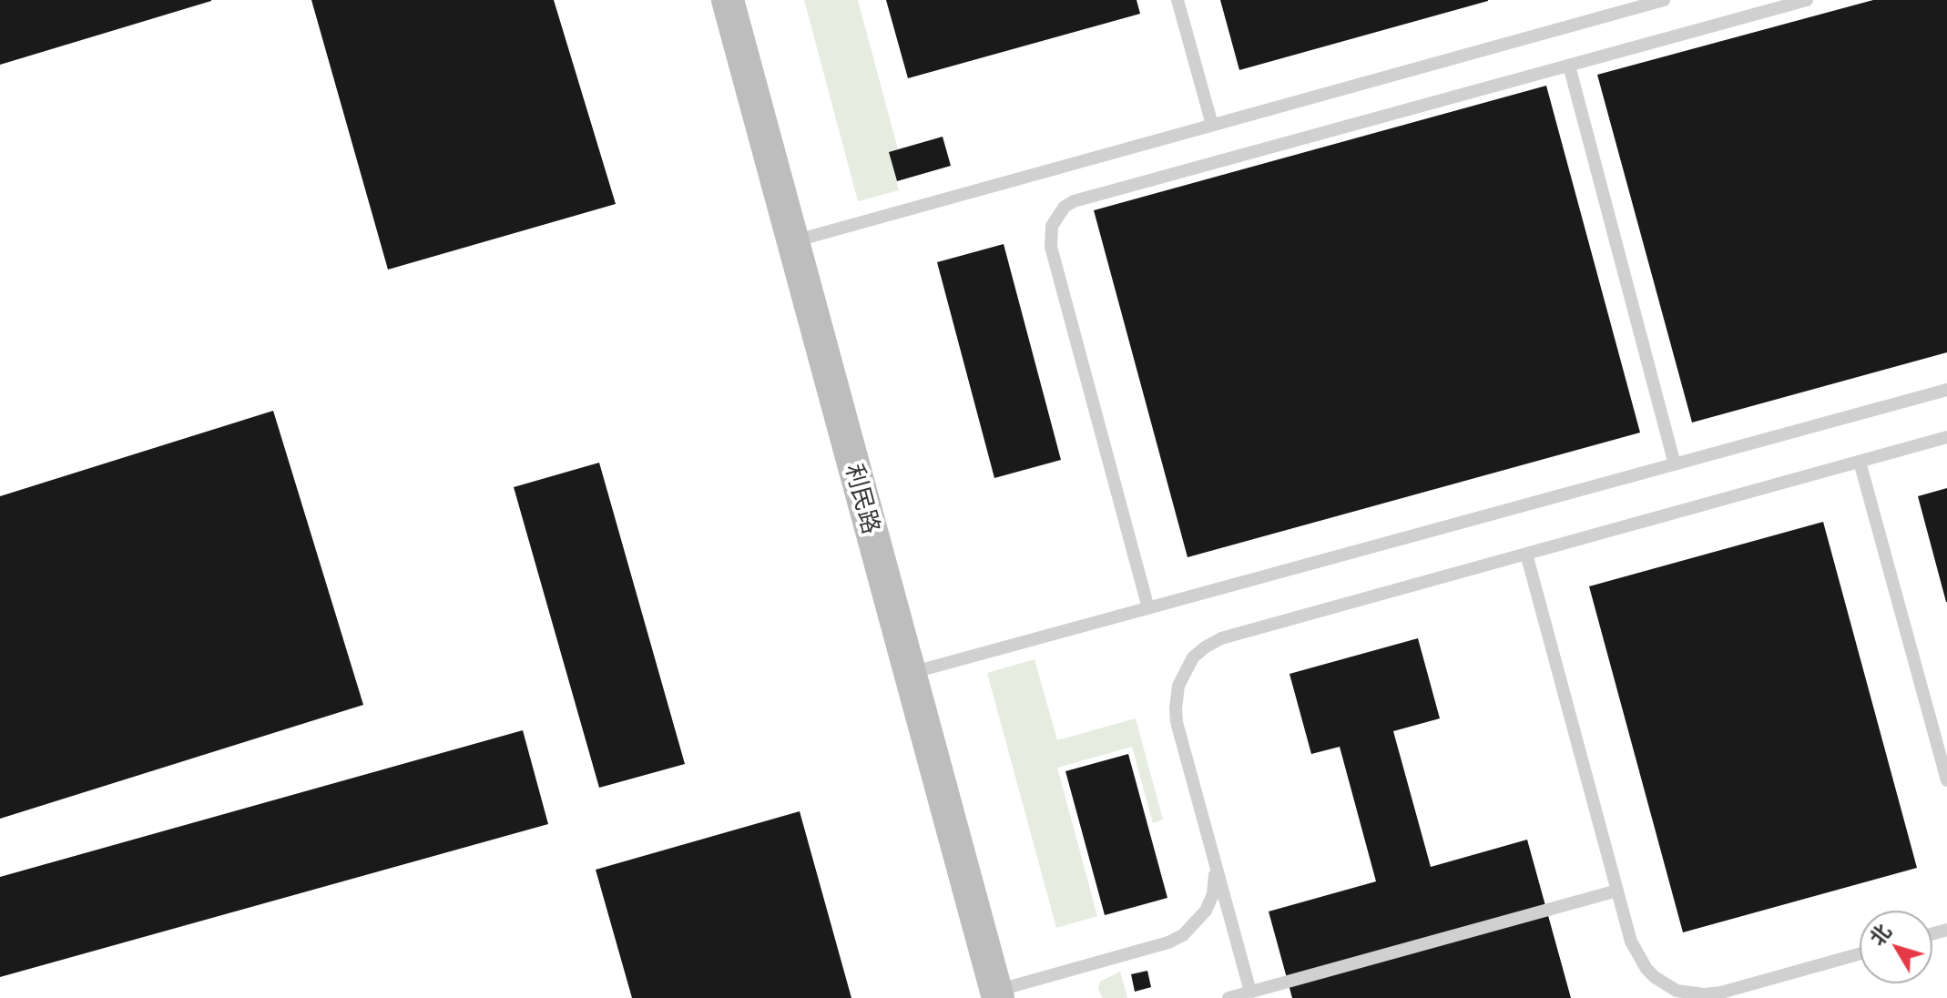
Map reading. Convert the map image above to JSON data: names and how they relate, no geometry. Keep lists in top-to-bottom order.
{
  "streets": {
    "main road": ["利民路"]
  },
  "north": "top left"
}
